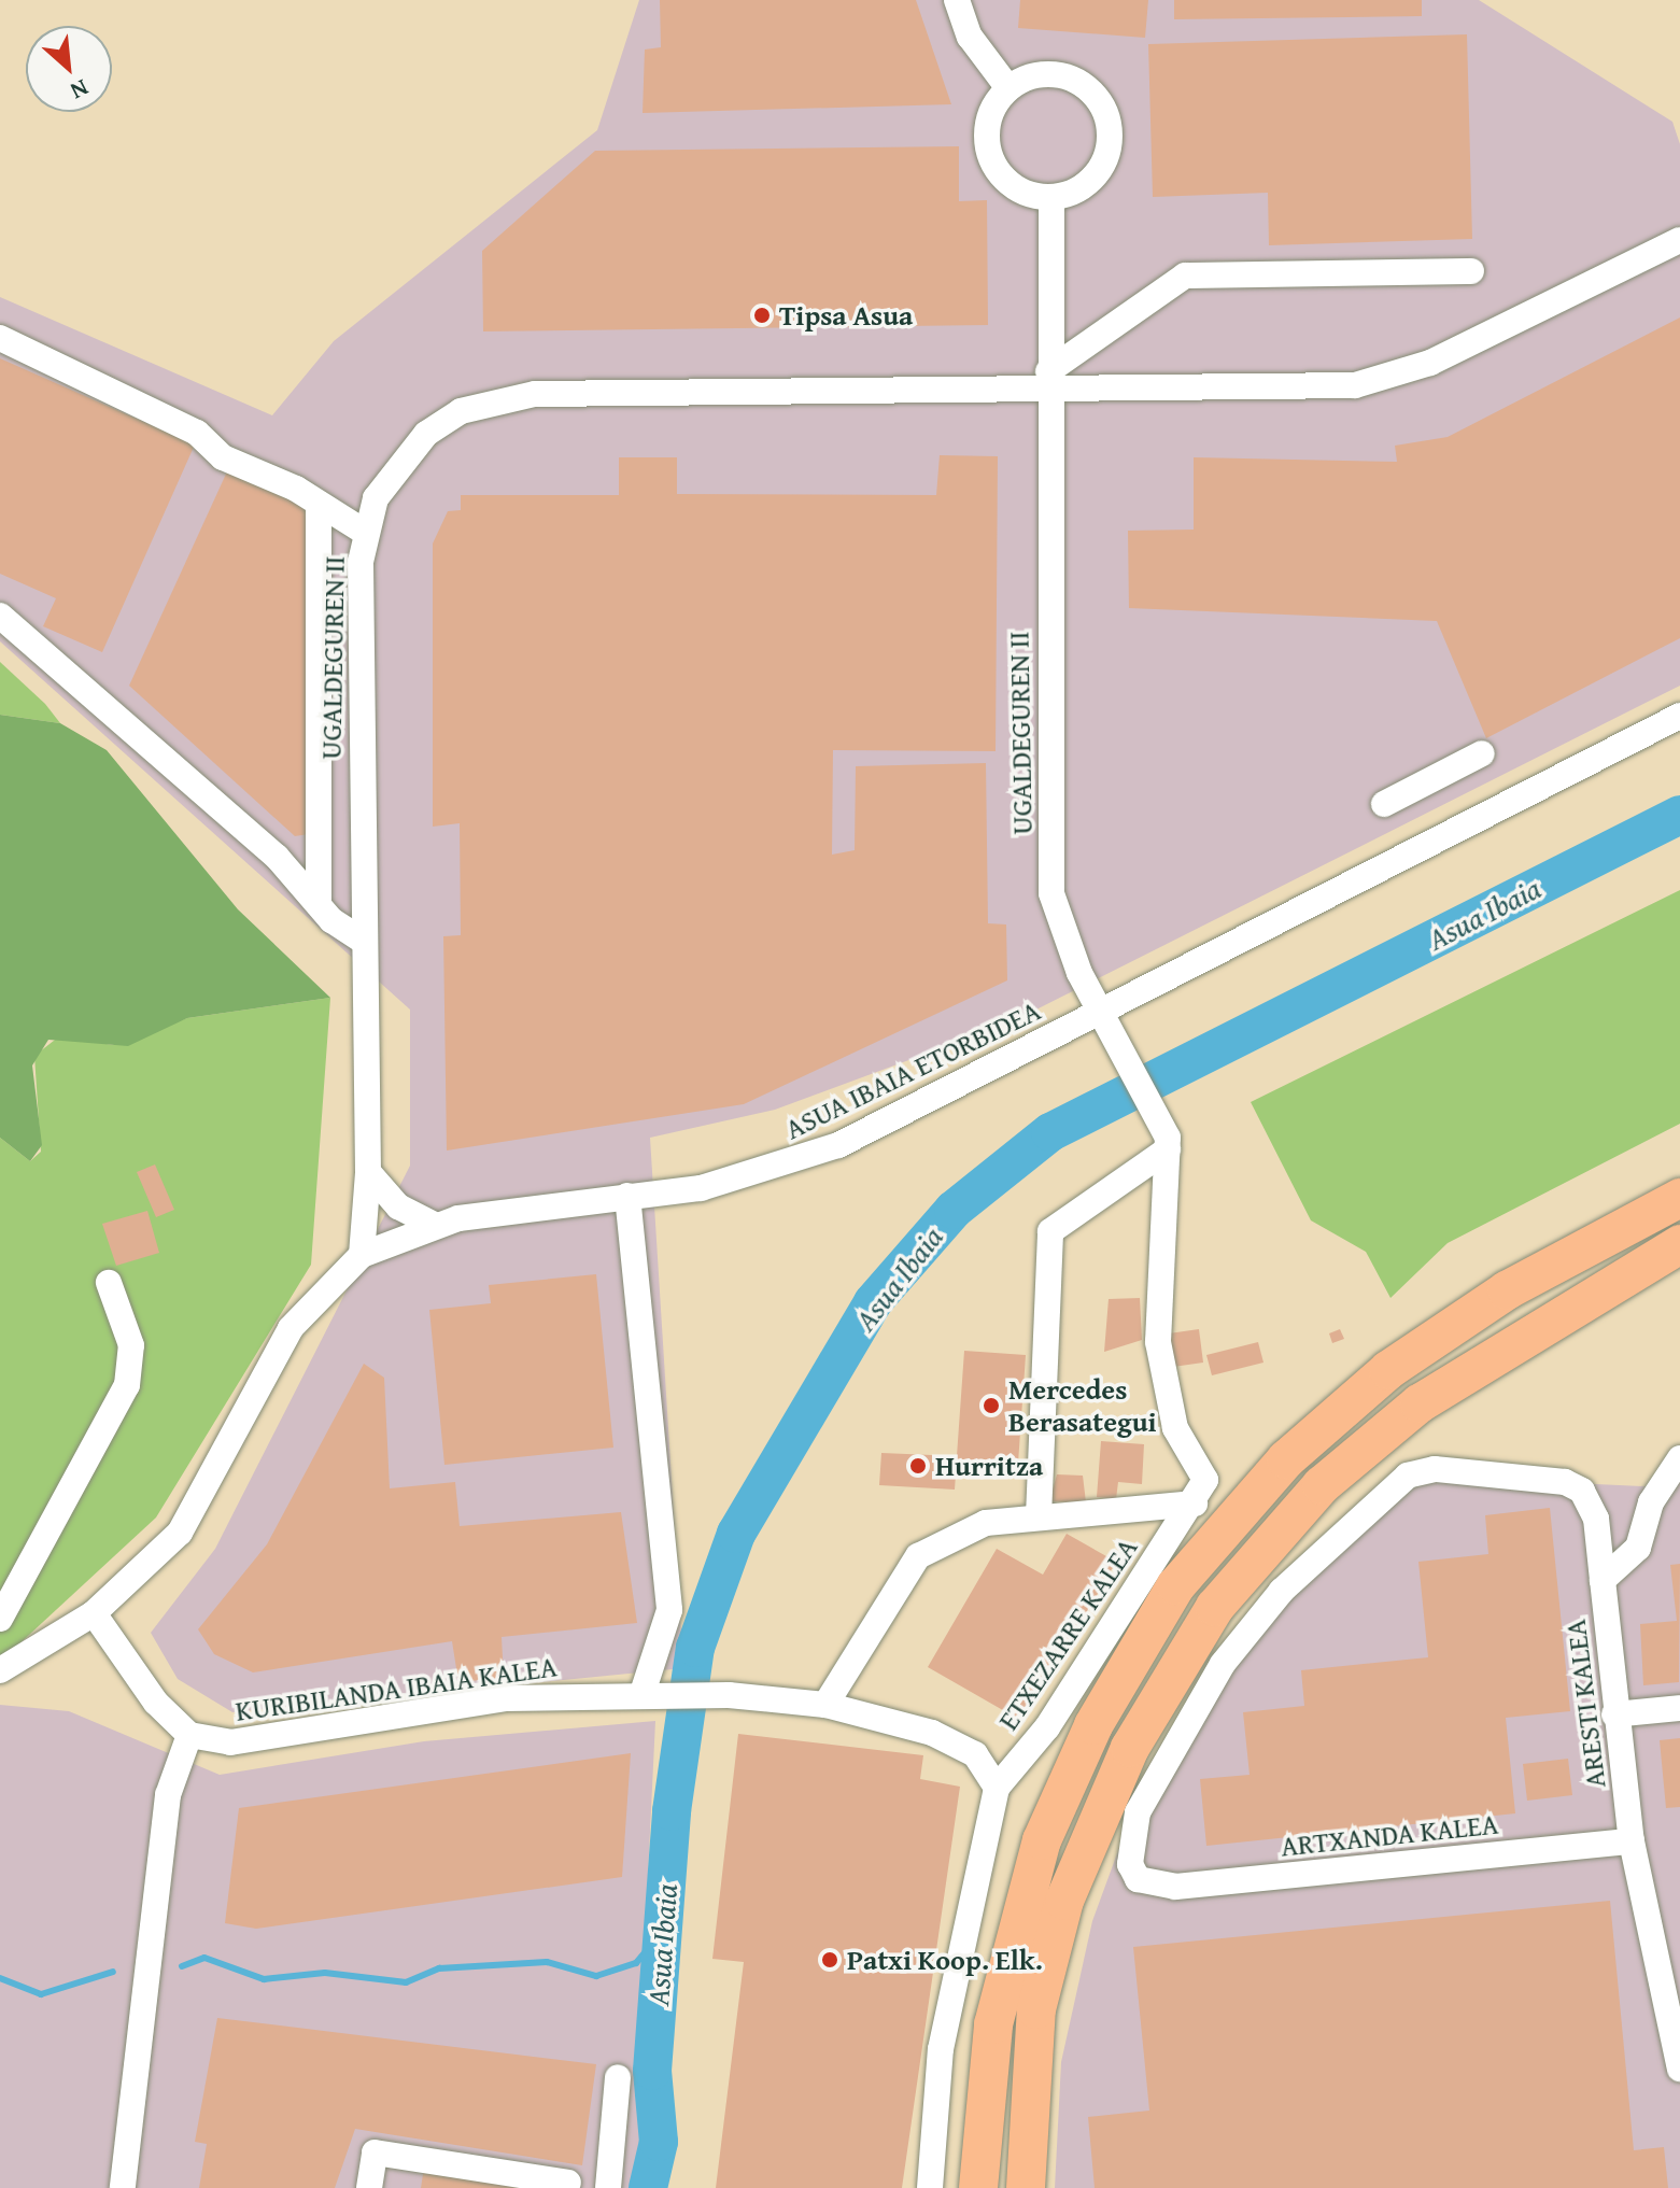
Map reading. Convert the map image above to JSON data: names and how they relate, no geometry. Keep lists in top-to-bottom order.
{
  "streets": {
    "street": [
      "UGALDEGUREN II",
      "ASUA IBAIA ETORBIDEA",
      "ETXEZARRE KALEA",
      "KURIBILANDA IBAIA KALEA",
      "ARESTI KALEA",
      "ARTXANDA KALEA"
    ]
  },
  "crossings": [
    ["UGALDEGUREN II", "ASUA IBAIA ETORBIDEA"],
    ["ETXEZARRE KALEA", "KURIBILANDA IBAIA KALEA"],
    ["ARESTI KALEA", "ARTXANDA KALEA"]
  ],
  "water": ["Asua Ibaia"],
  "places": [
    "Tipsa Asua",
    "Mercedes Berasategui",
    "Hurritza",
    "Patxi Koop. Elk."
  ],
  "north": "bottom right"
}
